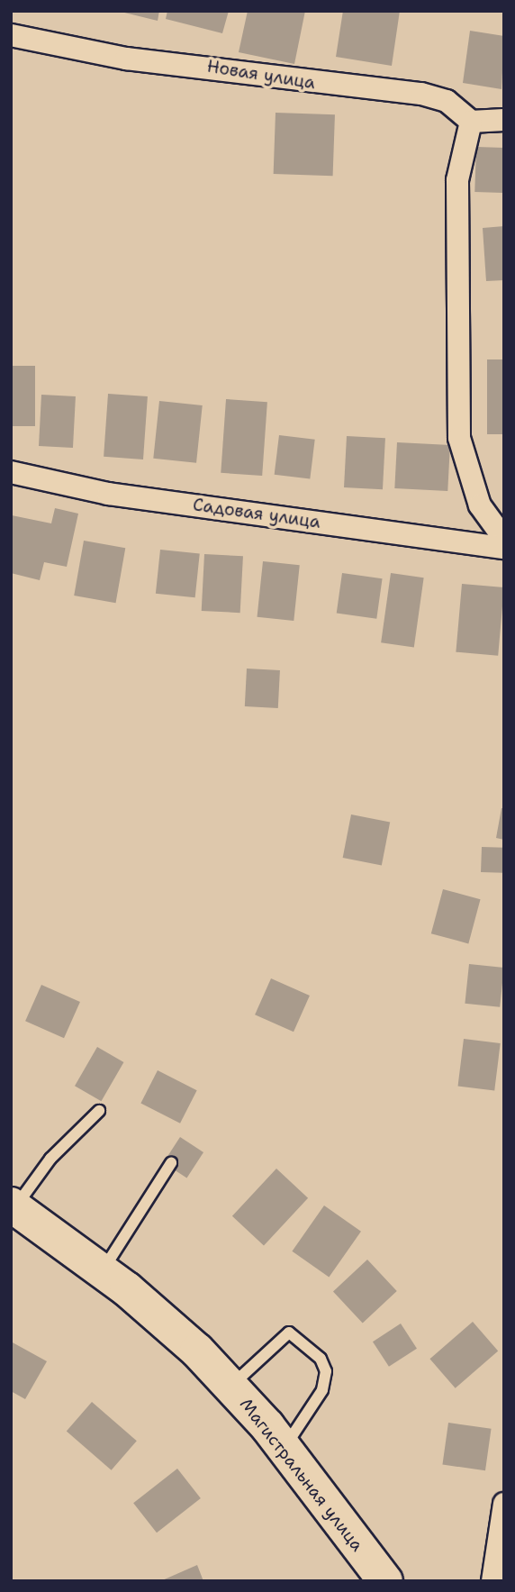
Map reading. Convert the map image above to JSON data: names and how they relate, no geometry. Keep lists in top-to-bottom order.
{
  "streets": {
    "main road": ["Магистральная улица"],
    "street": ["Новая улица", "Садовая улица"]
  }
}
